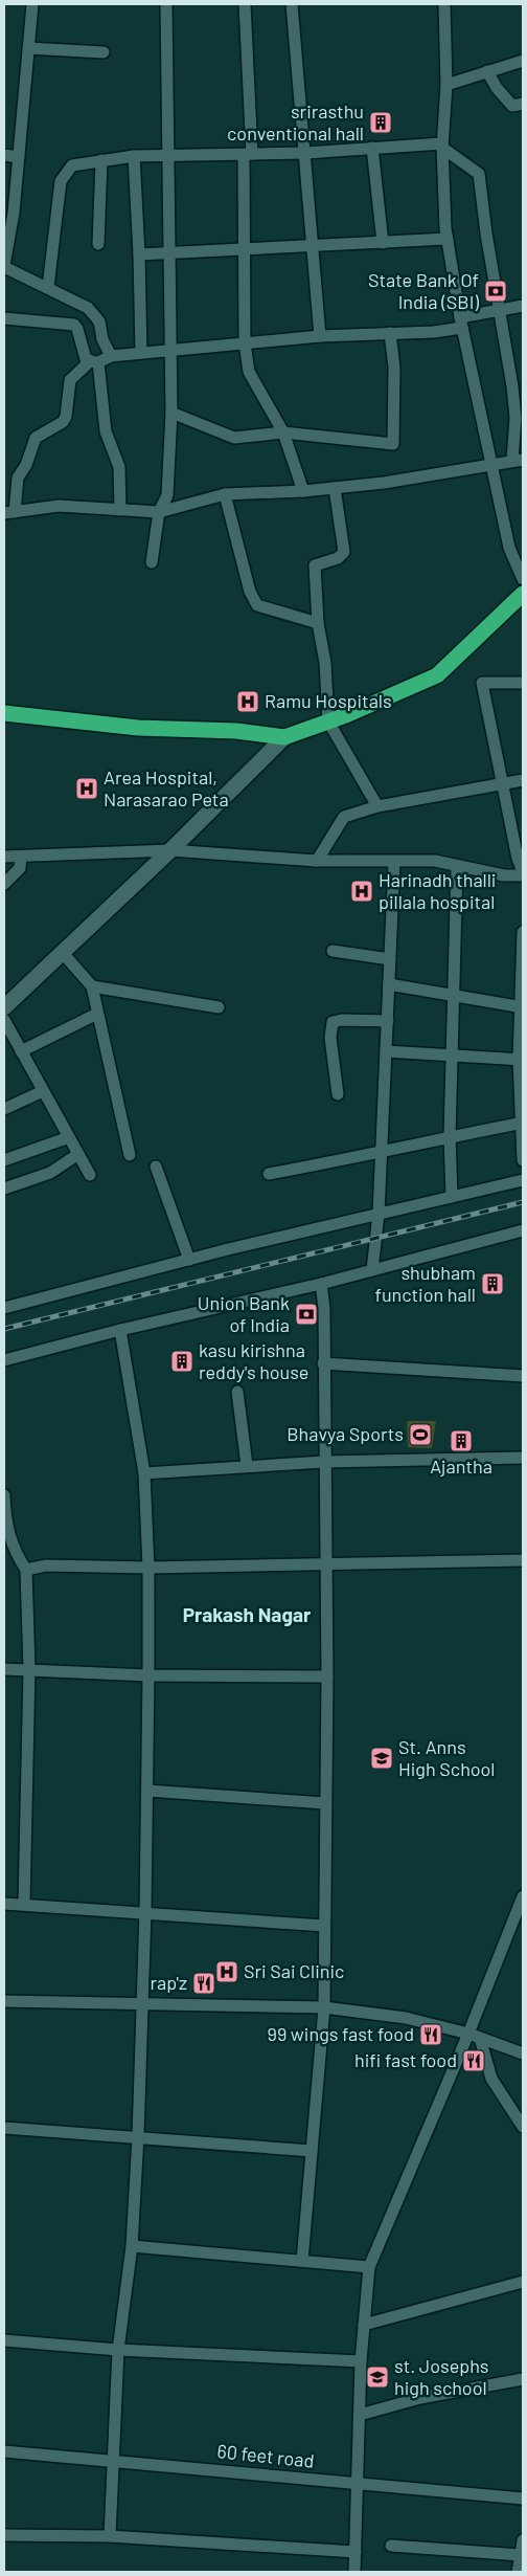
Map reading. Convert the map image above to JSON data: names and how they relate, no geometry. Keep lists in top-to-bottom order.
{
  "streets": {
    "street": ["60 feet road"]
  },
  "districts": ["Prakash Nagar"],
  "places": {
    "building": [
      "srirasthu conventional hall",
      "shubham function hall",
      "kasu kirishna reddy's house",
      "Ajantha"
    ],
    "bank": ["State Bank Of India (SBI)", "Union Bank of India"],
    "hospital": [
      "Ramu Hospitals",
      "Area Hospital, Narasarao Peta",
      "Harinadh thalli pillala hospital",
      "Sri Sai Clinic"
    ],
    "sports": ["Bhavya Sports"],
    "school or university": ["St. Anns High School", "st. Josephs high school"],
    "restaurant": ["rap'z", "99 wings fast food", "hifi fast food"]
  }
}
